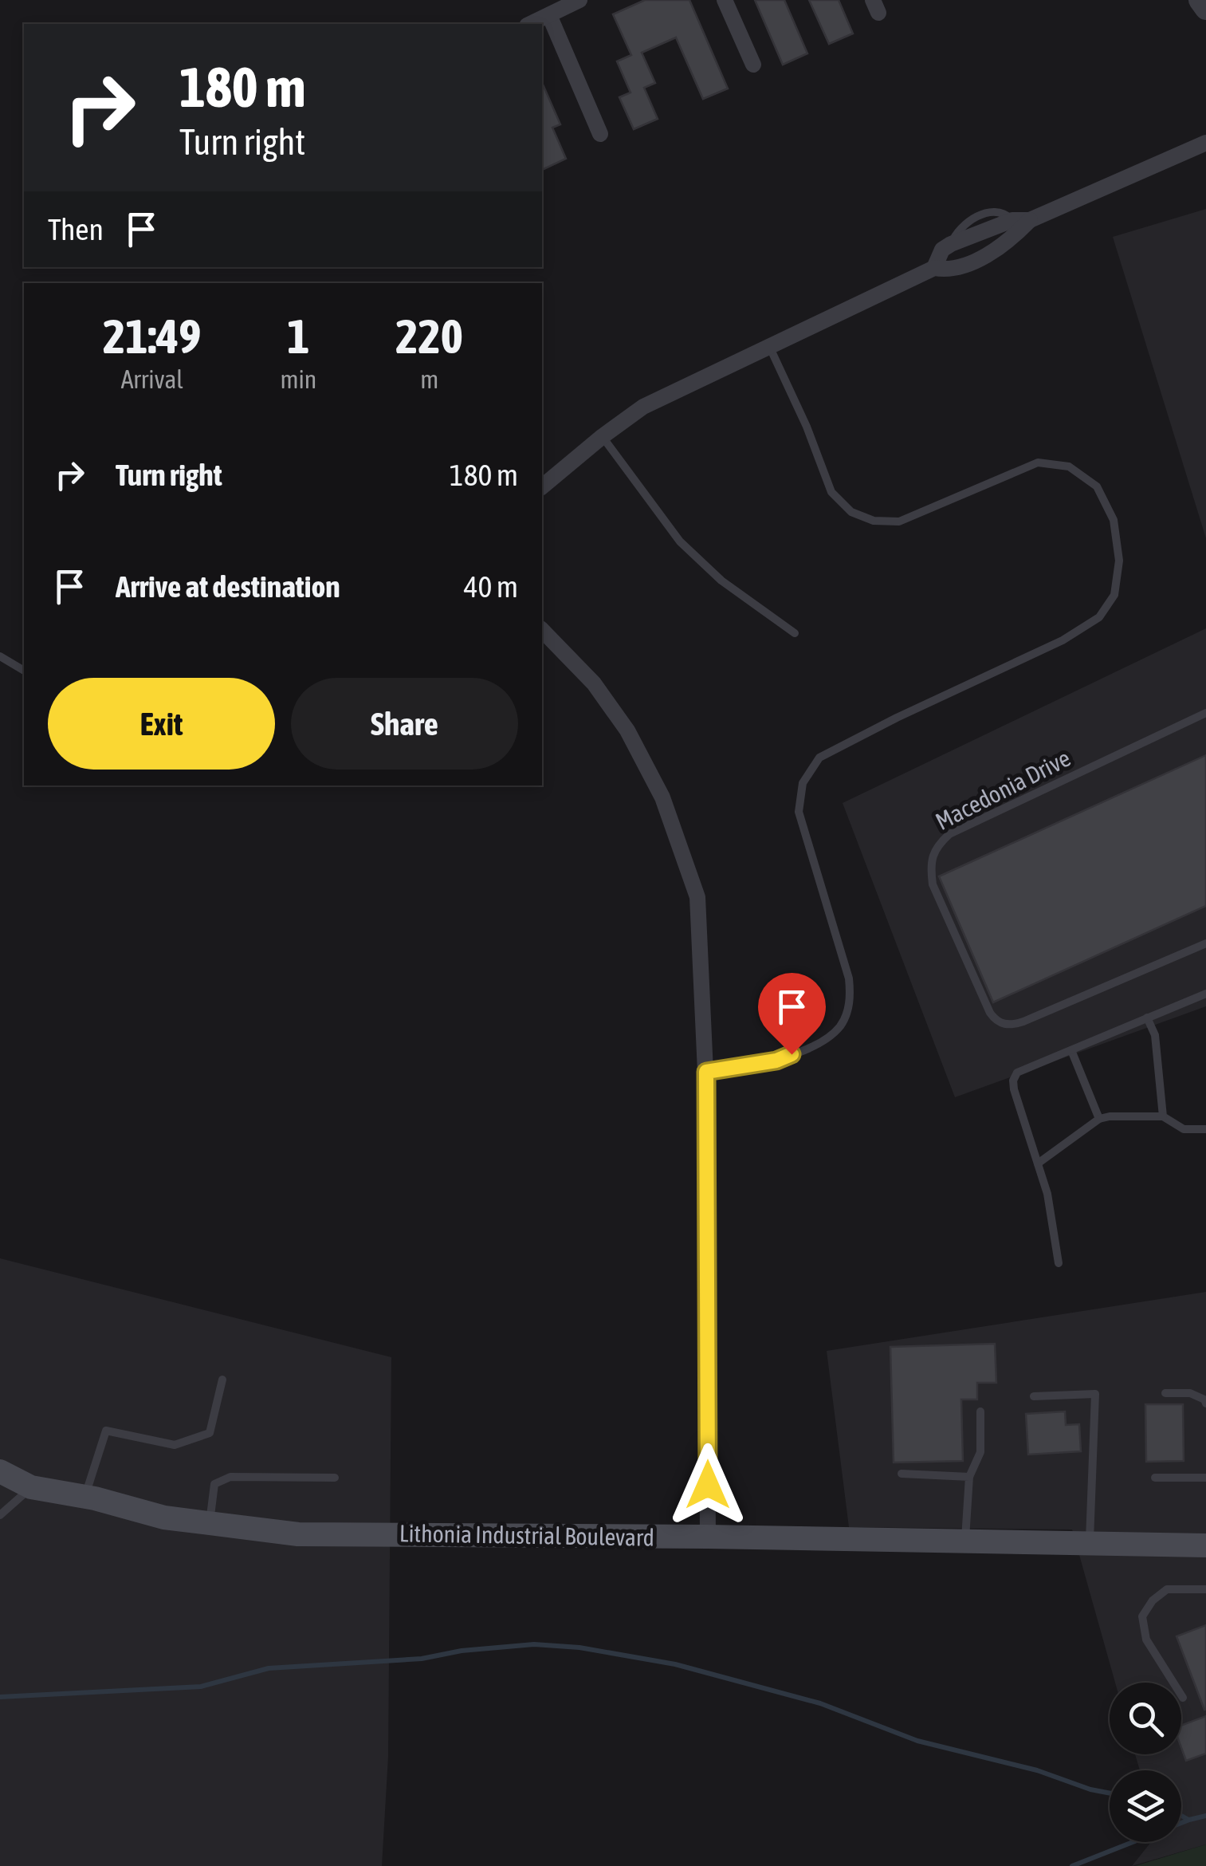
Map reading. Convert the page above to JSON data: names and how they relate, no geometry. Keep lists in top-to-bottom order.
{
  "streets": {
    "main road": ["Lithonia Industrial Boulevard"],
    "lane": ["Macedonia Drive"]
  },
  "page": {
    "turn": ["180 m", "Turn right"],
    "then": "Then",
    "eta": [
      "21:49",
      "Arrival",
      "1",
      "min",
      "220",
      "m"
    ],
    "list": [
      {
        "name": "Turn right",
        "value": "180 m"
      },
      {
        "name": "Arrive at destination",
        "value": "40 m"
      }
    ],
    "buttons": ["Exit", "Share"]
  }
}
